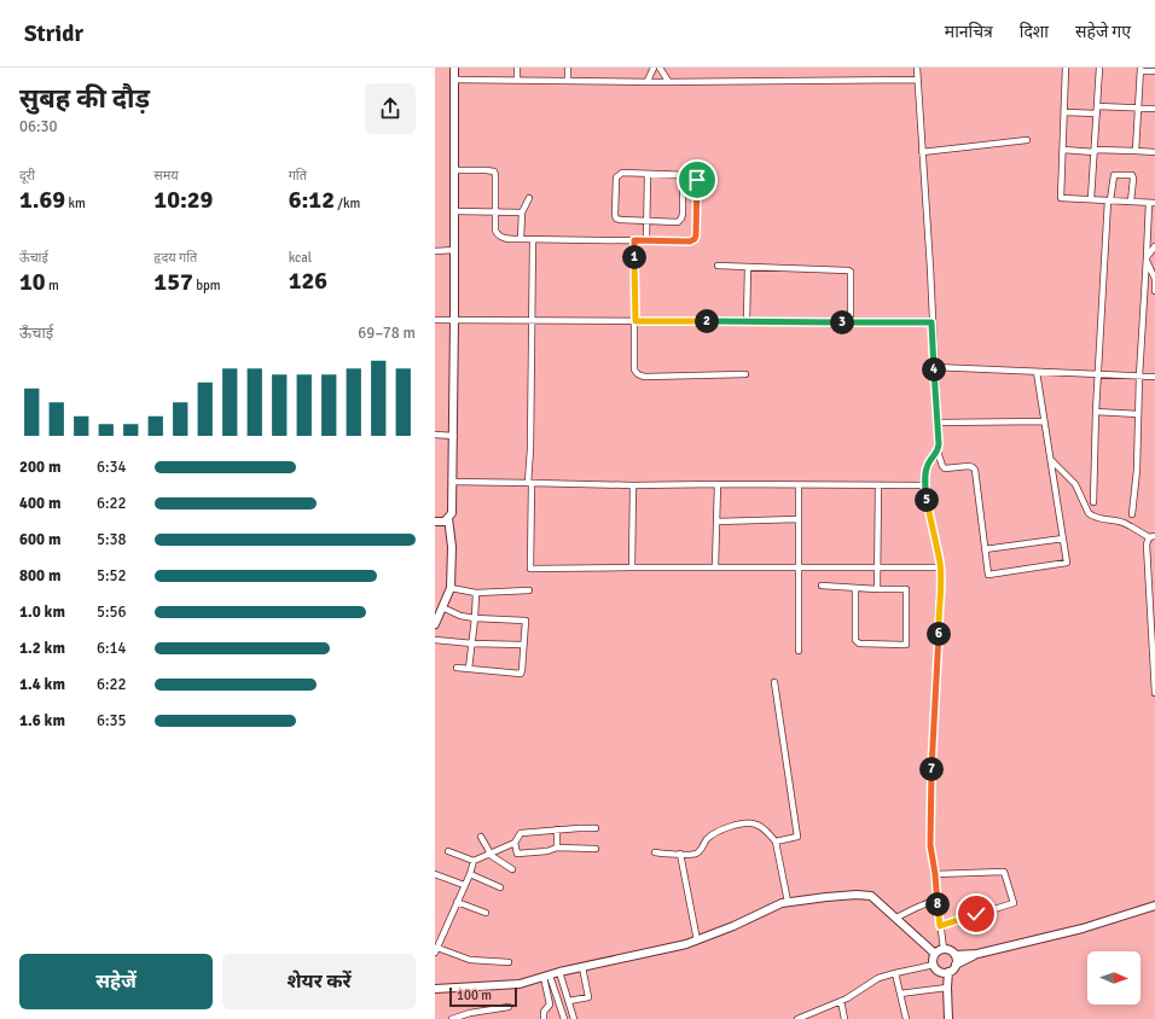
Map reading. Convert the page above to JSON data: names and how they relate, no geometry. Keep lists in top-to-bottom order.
{
  "scale_bar": "100 m",
  "north": "right",
  "page": {
    "header": "Stridr",
    "nav": ["मानचित्र", "दिशा", "सहेजे गए"],
    "heading": ["सुबह की दौड़", "06:30"],
    "stats": [
      ["दूरी", "1.69 km"],
      ["समय", "10:29"],
      ["गति", "6:12 /km"],
      ["ऊँचाई", "10 m"],
      ["हृदय गति", "157 bpm"],
      ["kcal", "126"]
    ],
    "pins": [
      "1",
      "2",
      "3",
      "4",
      "5",
      "6",
      "7",
      "8"
    ],
    "chart": ["ऊँचाई", "69–78 m"],
    "list": [
      {
        "name": "200 m",
        "note": "6:34"
      },
      {
        "name": "400 m",
        "note": "6:22"
      },
      {
        "name": "600 m",
        "note": "5:38"
      },
      {
        "name": "800 m",
        "note": "5:52"
      },
      {
        "name": "1.0 km",
        "note": "5:56"
      },
      {
        "name": "1.2 km",
        "note": "6:14"
      },
      {
        "name": "1.4 km",
        "note": "6:22"
      },
      {
        "name": "1.6 km",
        "note": "6:35"
      }
    ],
    "buttons": ["सहेजें", "शेयर करें"],
    "scale": "100 m"
  }
}
